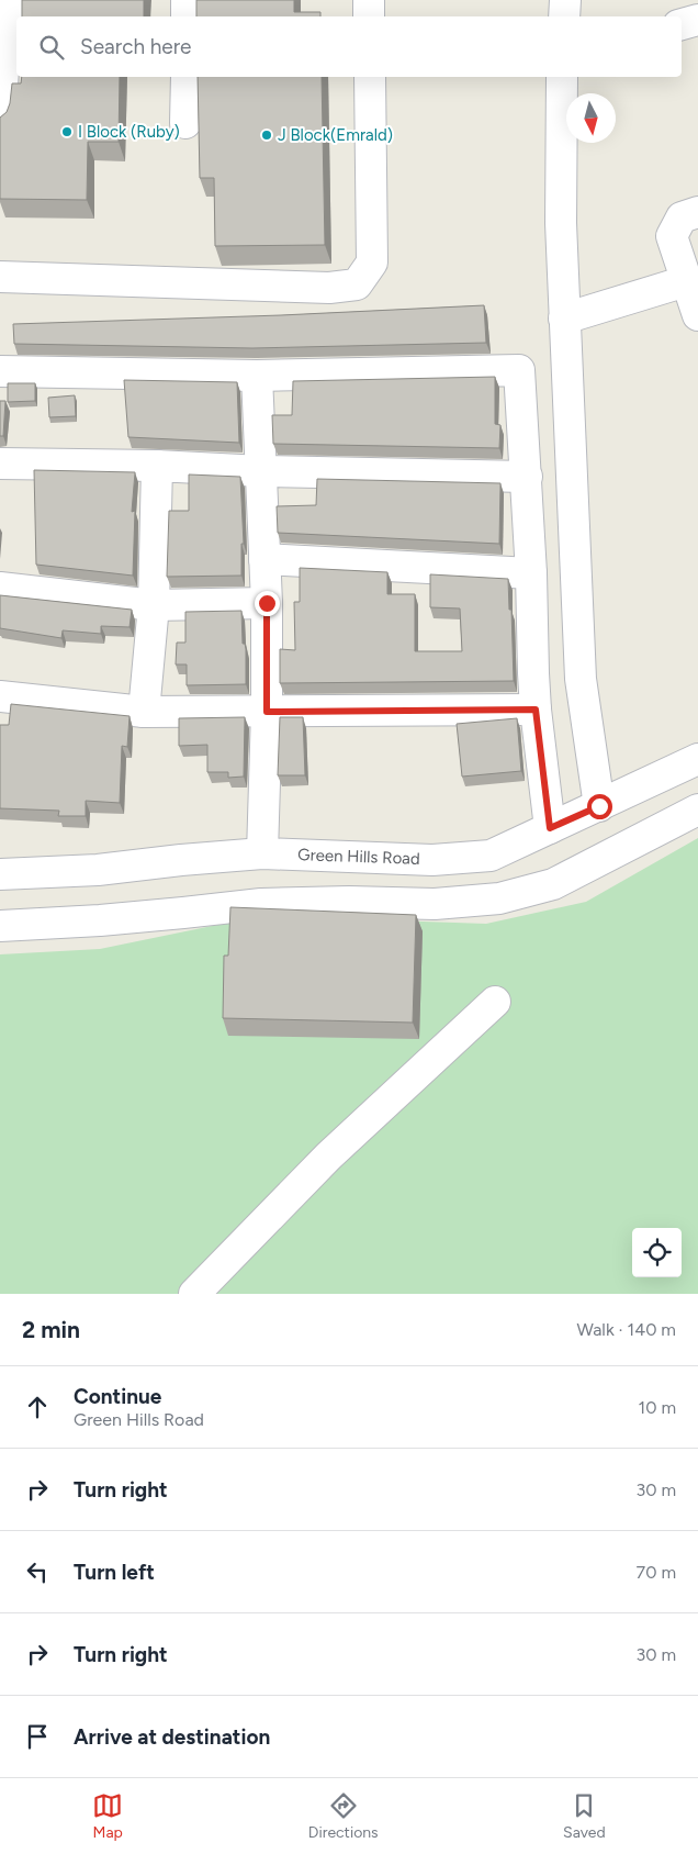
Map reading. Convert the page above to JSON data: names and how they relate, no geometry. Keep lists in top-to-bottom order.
{
  "streets": {
    "street": ["Green Hills Road"]
  },
  "places": ["I Block (Ruby)", "J Block(Emrald)"],
  "north": "bottom",
  "page": {
    "search": "Search here",
    "heading": ["2 min", "Walk · 140 m"],
    "list": [
      ["Continue", "Green Hills Road", "10 m"],
      ["Turn right", "30 m"],
      ["Turn left", "70 m"],
      ["Turn right", "30 m"],
      "Arrive at destination"
    ],
    "nav": ["Map", "Directions", "Saved"]
  }
}
